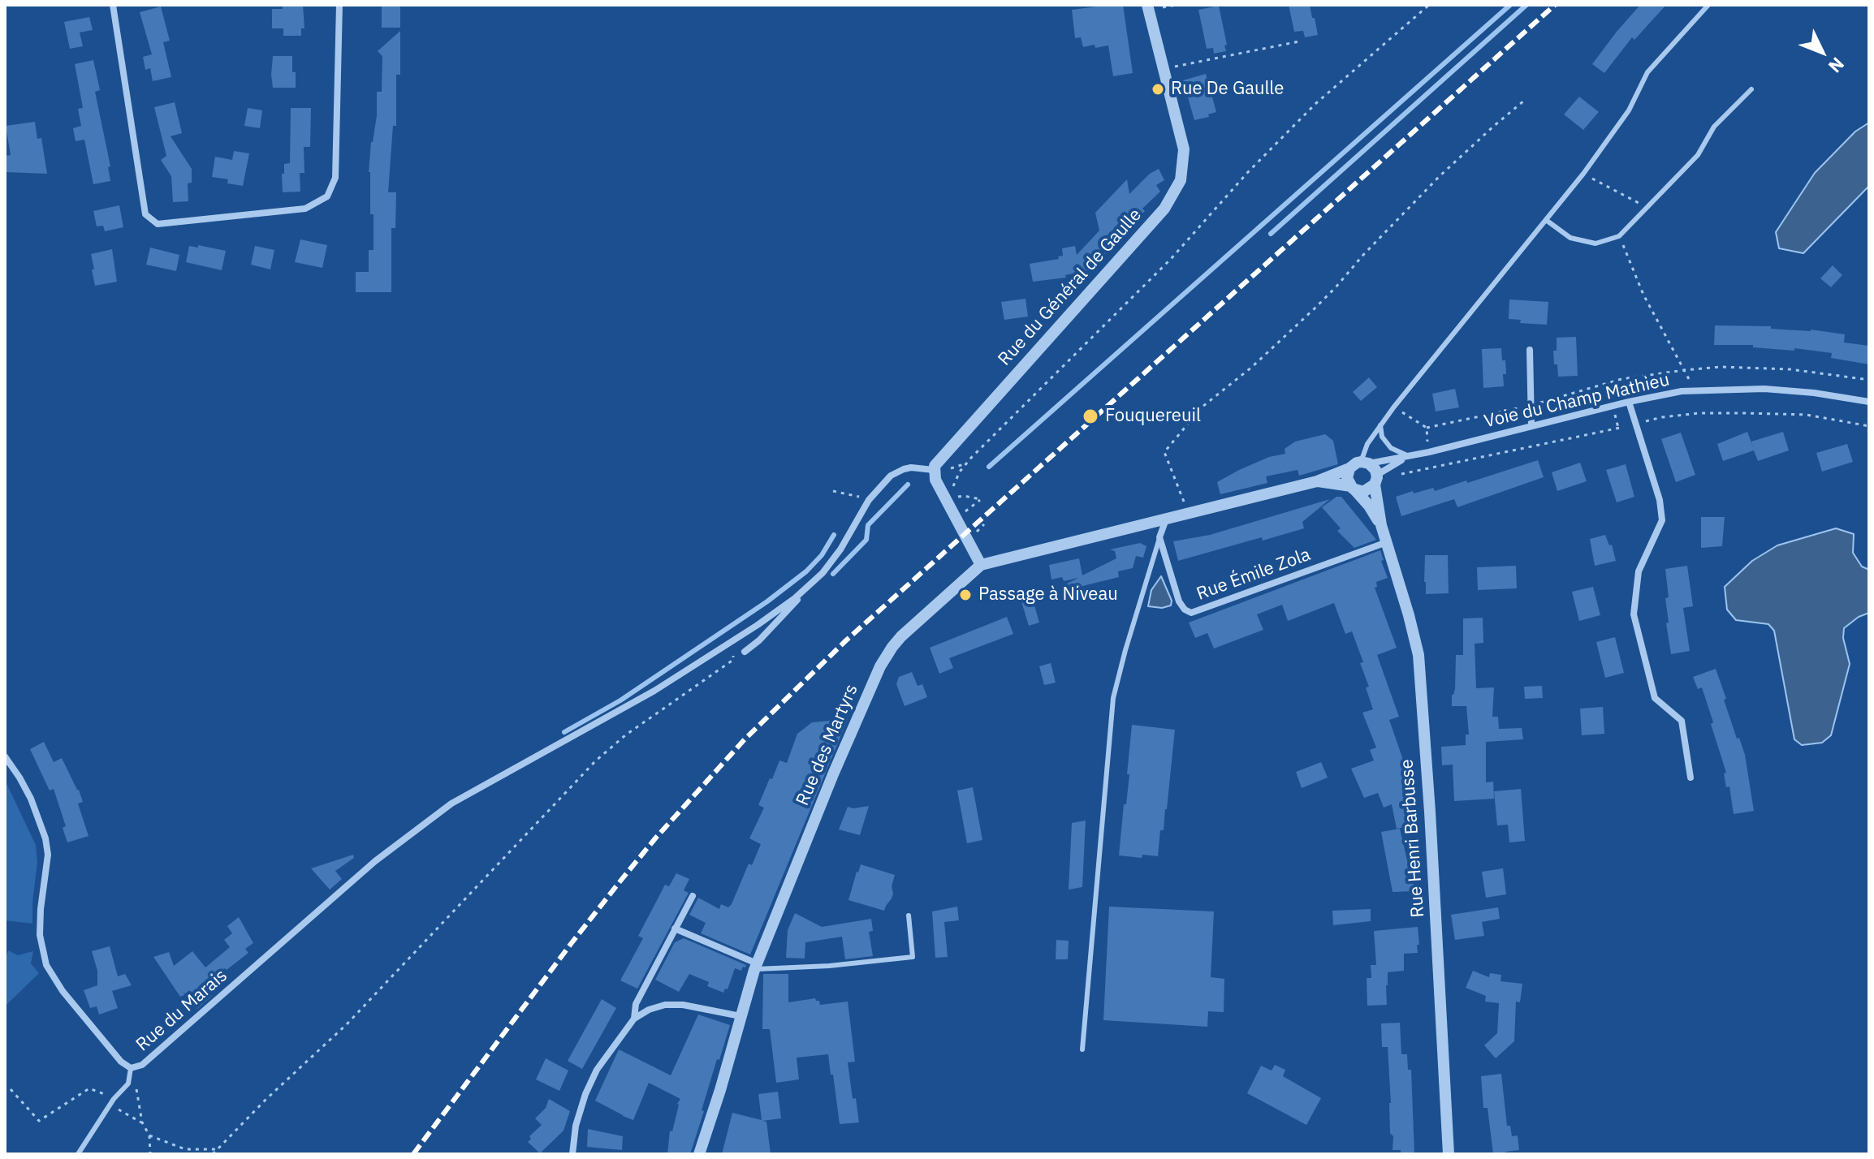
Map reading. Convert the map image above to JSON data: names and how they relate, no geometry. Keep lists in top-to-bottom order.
{
  "streets": {
    "street": [
      "Rue du Général de Gaulle",
      "Voie du Champ Mathieu",
      "Rue Émile Zola",
      "Rue des Martyrs",
      "Rue Henri Barbusse",
      "Rue du Marais"
    ]
  },
  "crossings": [
    ["Voie du Champ Mathieu", "Rue Henri Barbusse"],
    ["Rue Émile Zola", "Rue Henri Barbusse"]
  ],
  "places": ["Rue De Gaulle", "Fouquereuil", "Passage à Niveau"],
  "north": "bottom right"
}
